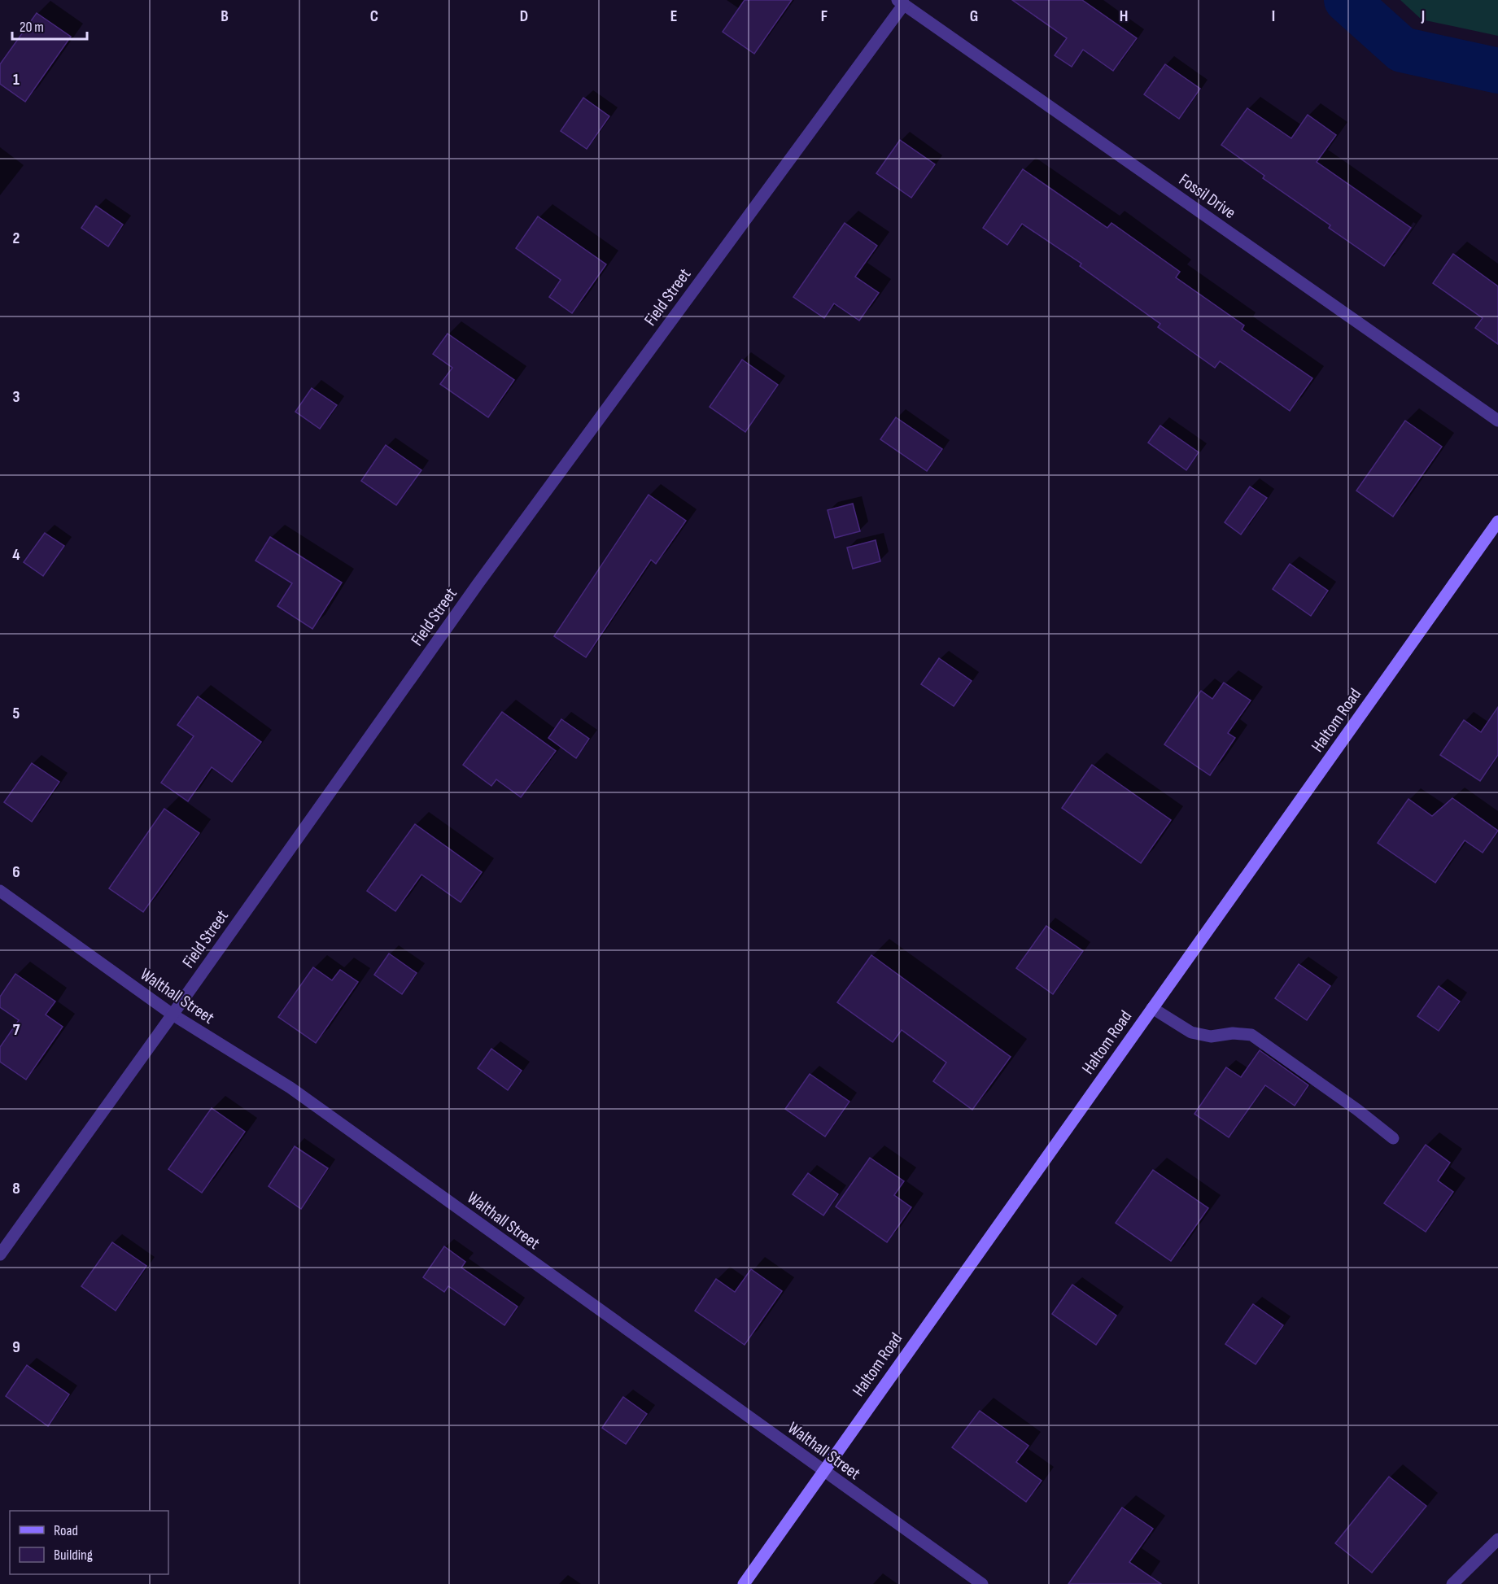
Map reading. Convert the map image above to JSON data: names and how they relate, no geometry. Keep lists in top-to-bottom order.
{
  "streets": {
    "main road": ["Haltom Road"],
    "street": ["Fossil Drive", "Field Street", "Walthall Street"]
  },
  "crossings": [
    ["Fossil Drive", "Field Street"],
    ["Field Street", "Walthall Street"],
    ["Haltom Road", "Walthall Street"]
  ],
  "legend": ["Road", "Building"],
  "scale_bar": "20 m",
  "grid": {
    "columns": [
      "B",
      "C",
      "D",
      "E",
      "F",
      "G",
      "H",
      "I",
      "J"
    ],
    "rows": [
      "1",
      "2",
      "3",
      "4",
      "5",
      "6",
      "7",
      "8",
      "9"
    ]
  }
}
